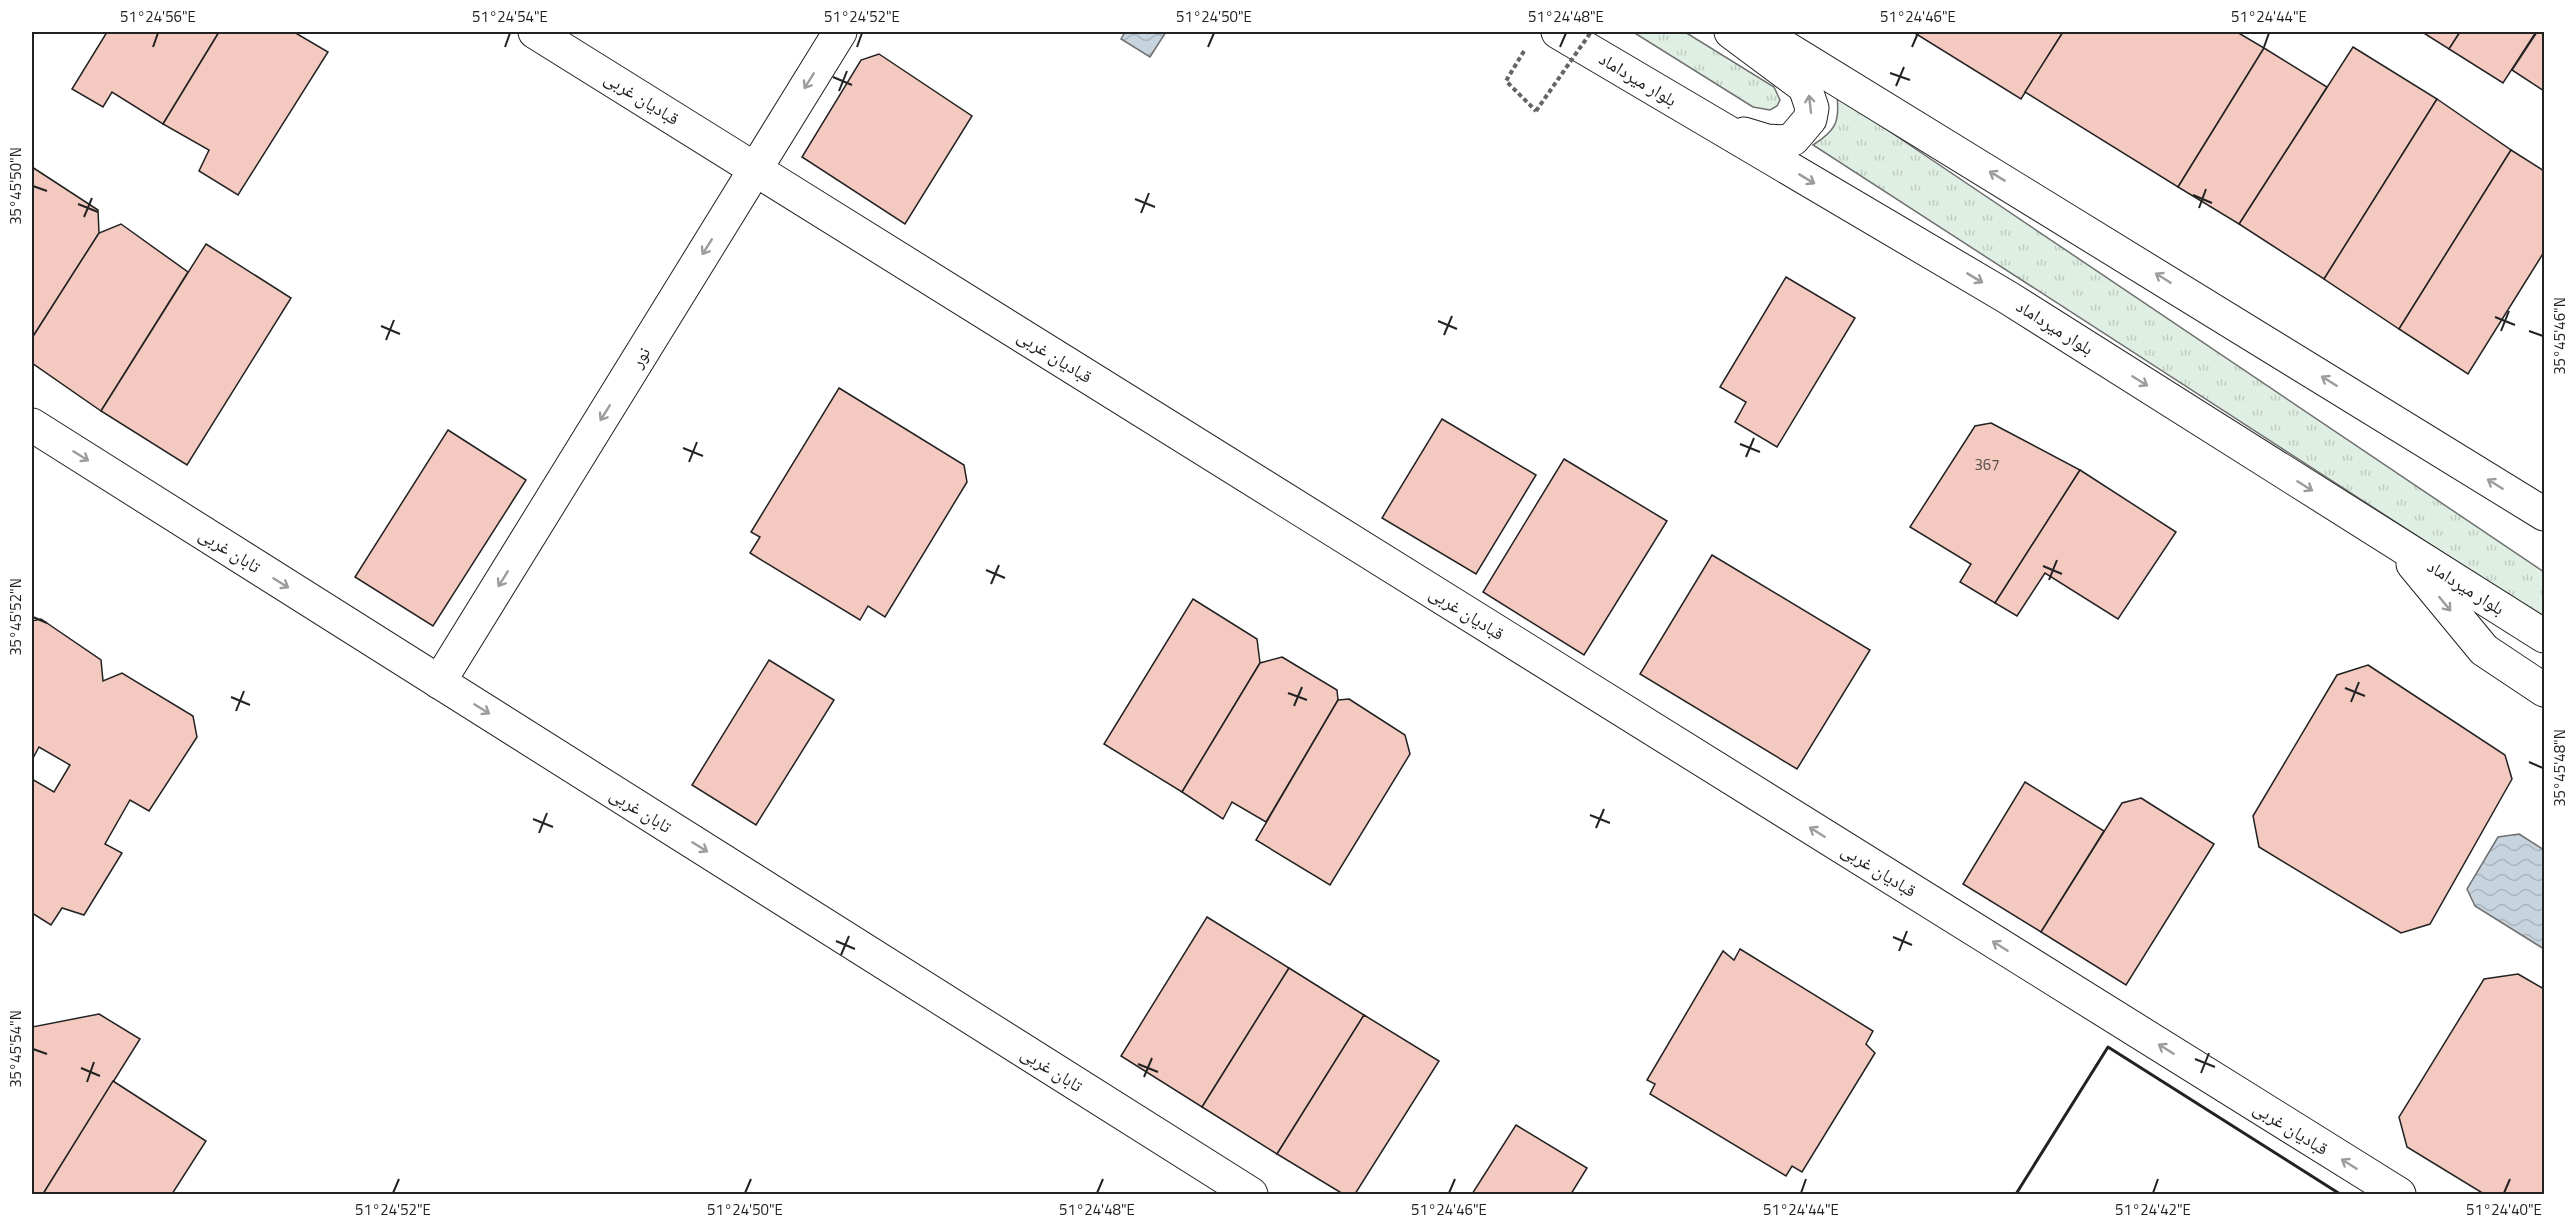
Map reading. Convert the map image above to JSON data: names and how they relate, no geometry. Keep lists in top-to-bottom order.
{
  "streets": {
    "street": [
      "بلوار میرداماد",
      "قبادیان غربی",
      "نور",
      "تابان غربی"
    ]
  },
  "crossings": [
    ["قبادیان غربی", "نور"],
    ["نور", "تابان غربی"]
  ],
  "one_way": ["قبادیان غربی", "نور", "تابان غربی"],
  "house_numbers": ["367"],
  "coordinates": [
    "51°24'56\"E",
    "51°24'54\"E",
    "51°24'52\"E",
    "51°24'50\"E",
    "51°24'48\"E",
    "51°24'46\"E",
    "51°24'44\"E",
    "35°45'50\"N",
    "35°45'46\"N",
    "35°45'52\"N",
    "35°45'48\"N",
    "35°45'54\"N",
    "51°24'42\"E",
    "51°24'40\"E"
  ]
}
